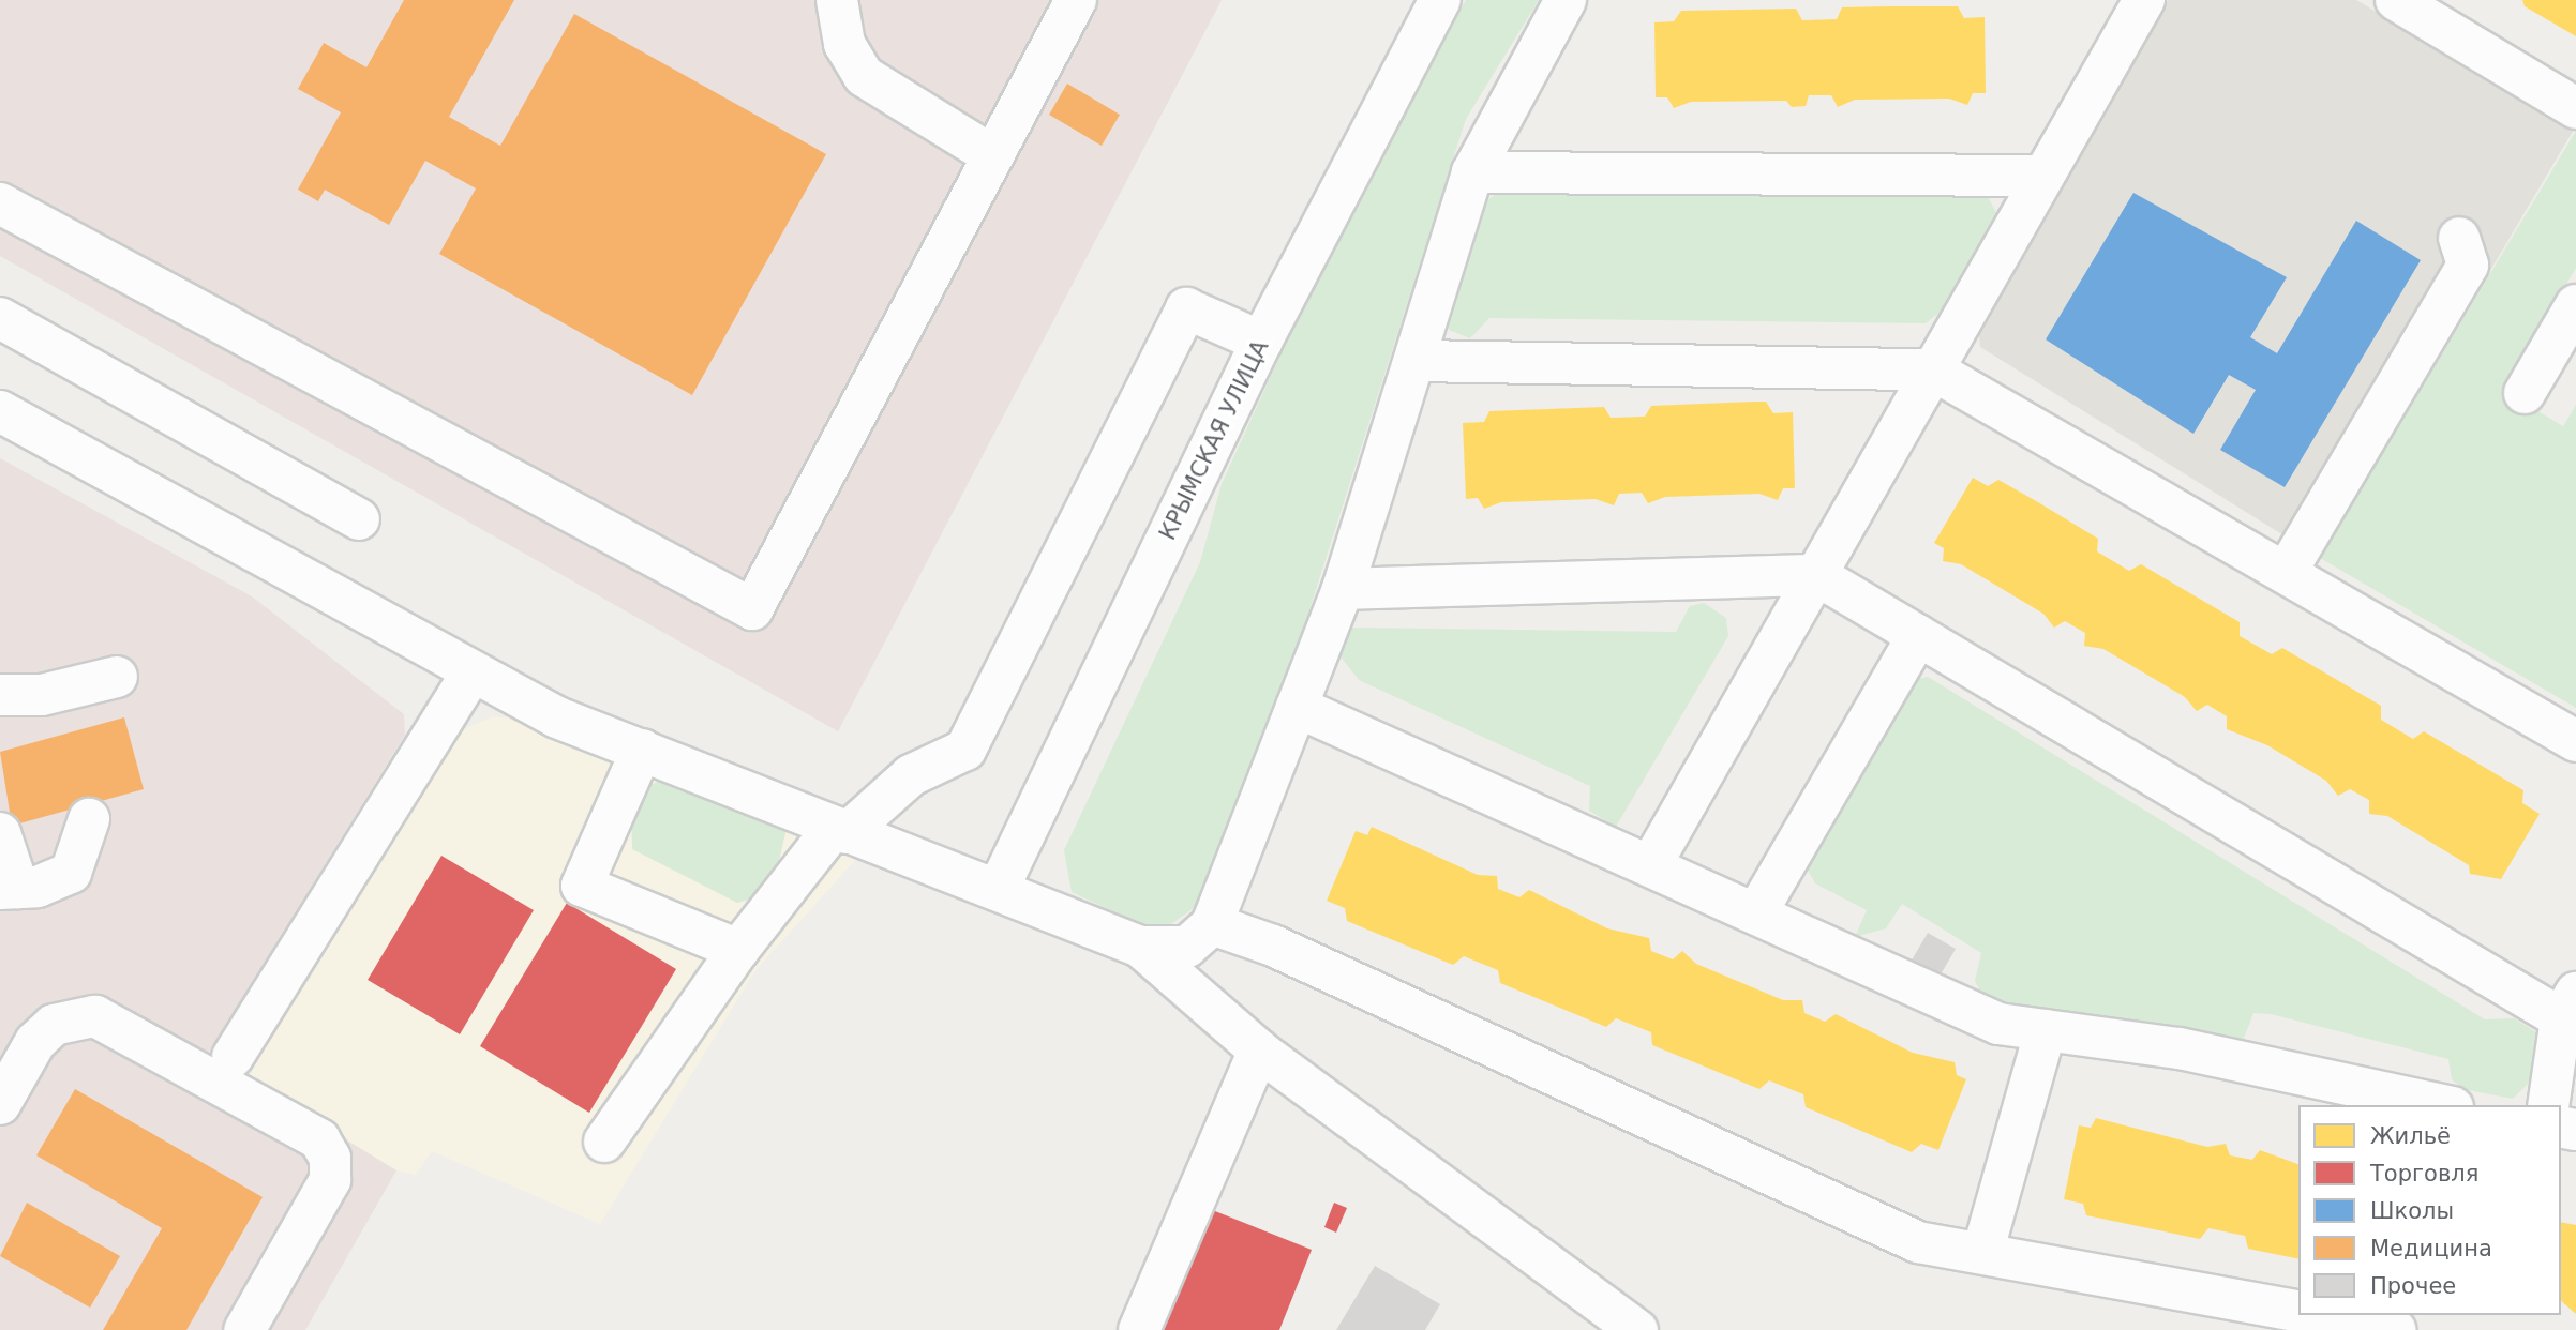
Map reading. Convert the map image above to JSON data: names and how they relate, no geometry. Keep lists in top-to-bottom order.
{
  "streets": {
    "street": ["КРЫМСКАЯ УЛИЦА"]
  },
  "legend": [
    "Жильё",
    "Торговля",
    "Школы",
    "Медицина",
    "Прочее"
  ]
}
